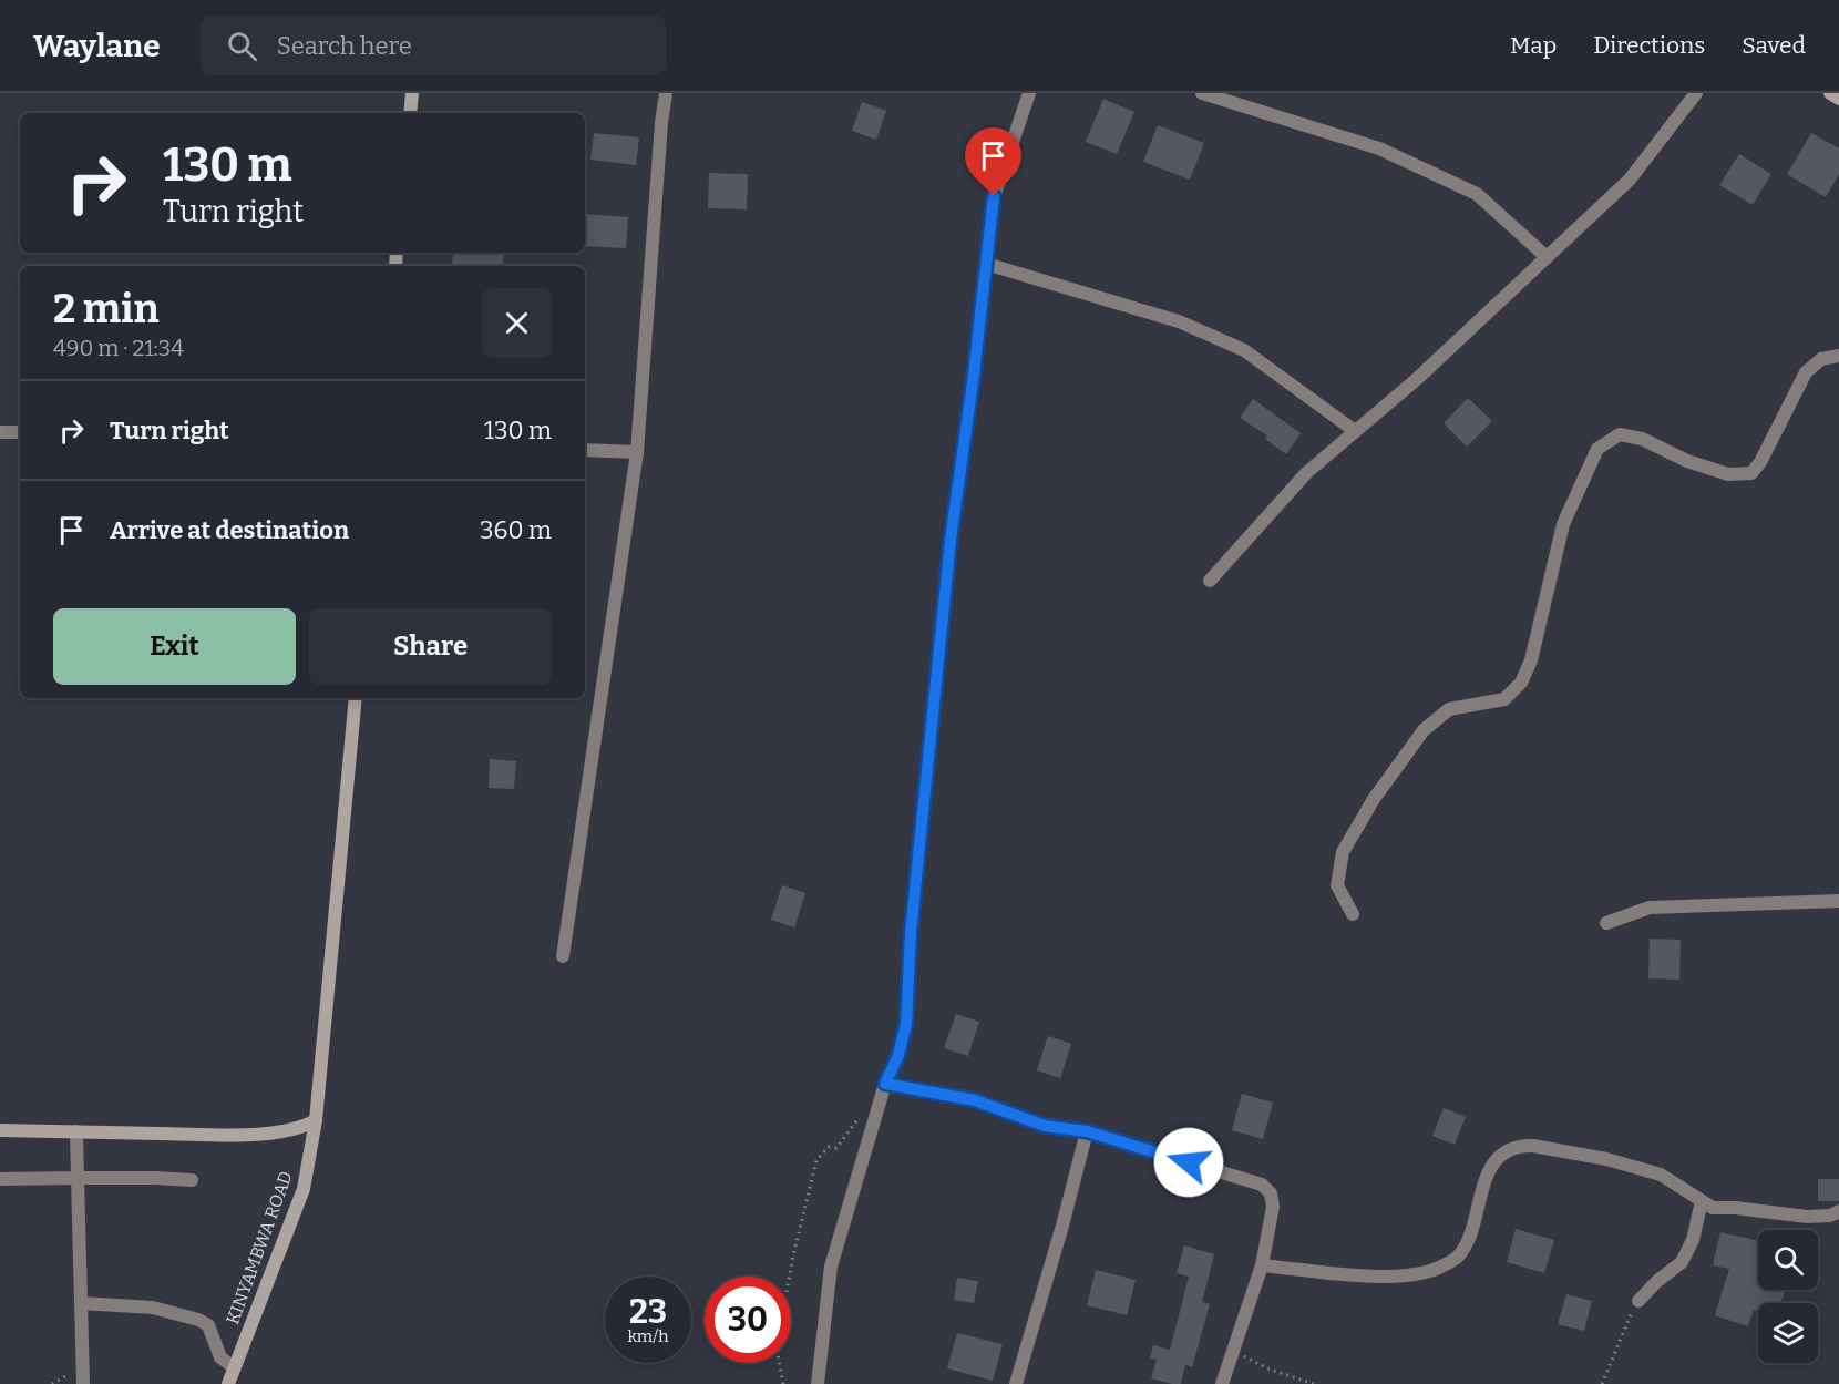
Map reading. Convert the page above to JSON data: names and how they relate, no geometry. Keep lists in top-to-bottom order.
{
  "streets": {
    "street": ["KINYAMBWA ROAD"]
  },
  "page": {
    "header": "Waylane",
    "search": "Search here",
    "nav": ["Map", "Directions", "Saved"],
    "turn": ["130 m", "Turn right"],
    "heading": ["2 min", "490 m · 21:34"],
    "list": [
      {
        "name": "Turn right",
        "value": "130 m"
      },
      {
        "name": "Arrive at destination",
        "value": "360 m"
      }
    ],
    "buttons": ["Exit", "Share"],
    "speed": "23 km/h",
    "limit": "30"
  }
}
